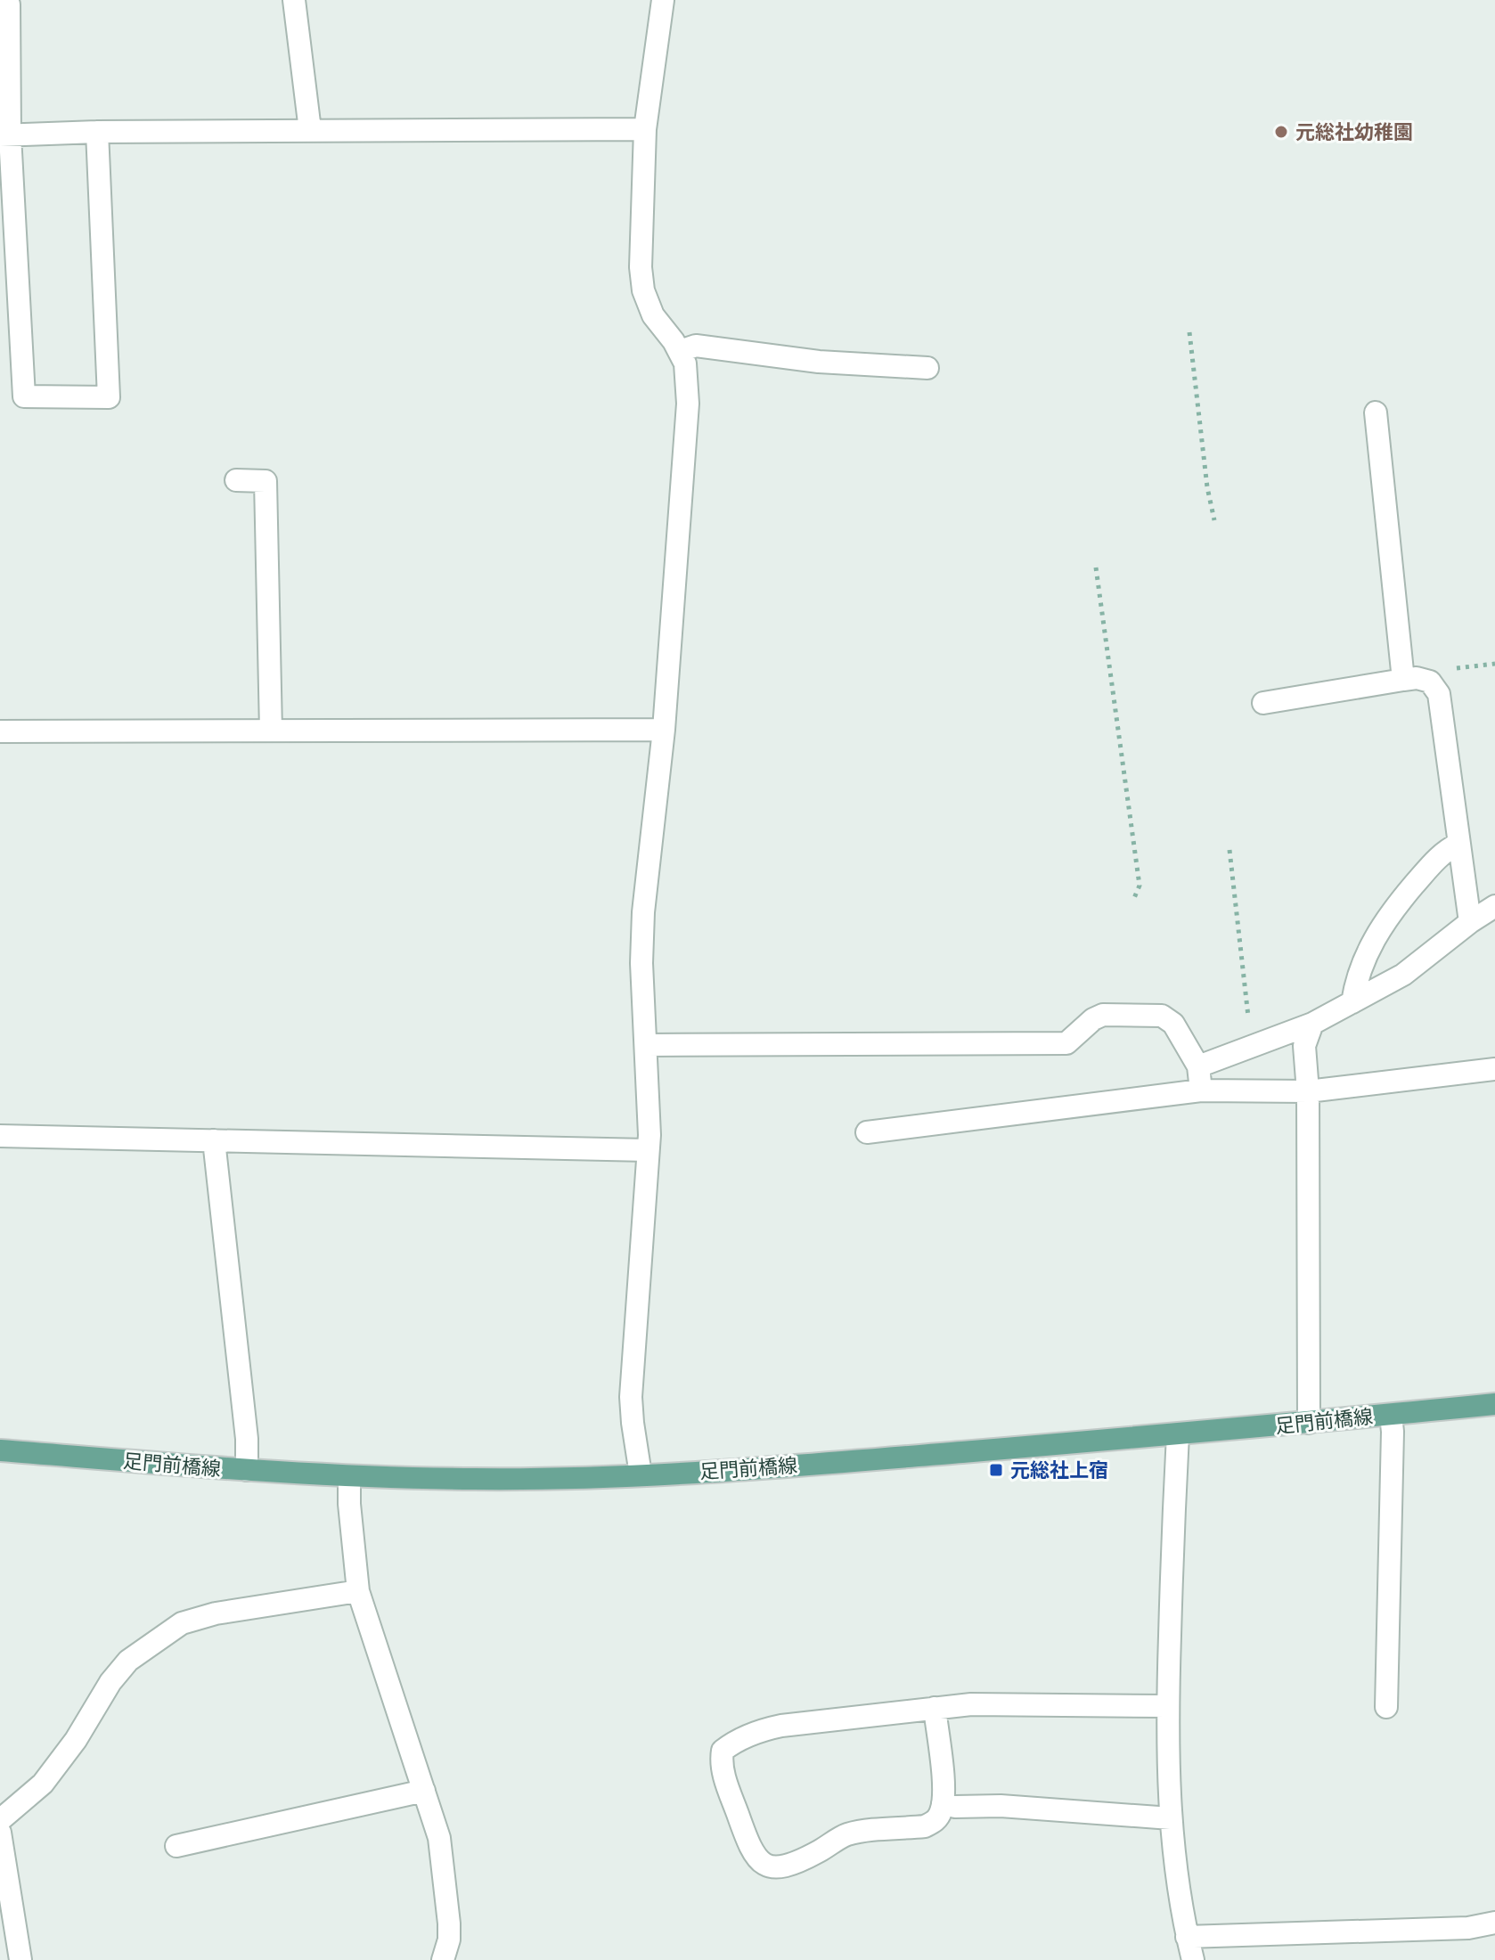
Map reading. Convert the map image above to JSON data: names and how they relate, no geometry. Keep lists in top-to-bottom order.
{
  "streets": {
    "main road": ["足門前橋線"]
  },
  "places": {
    "other": ["元総社幼稚園"],
    "transit": ["元総社上宿"]
  }
}
